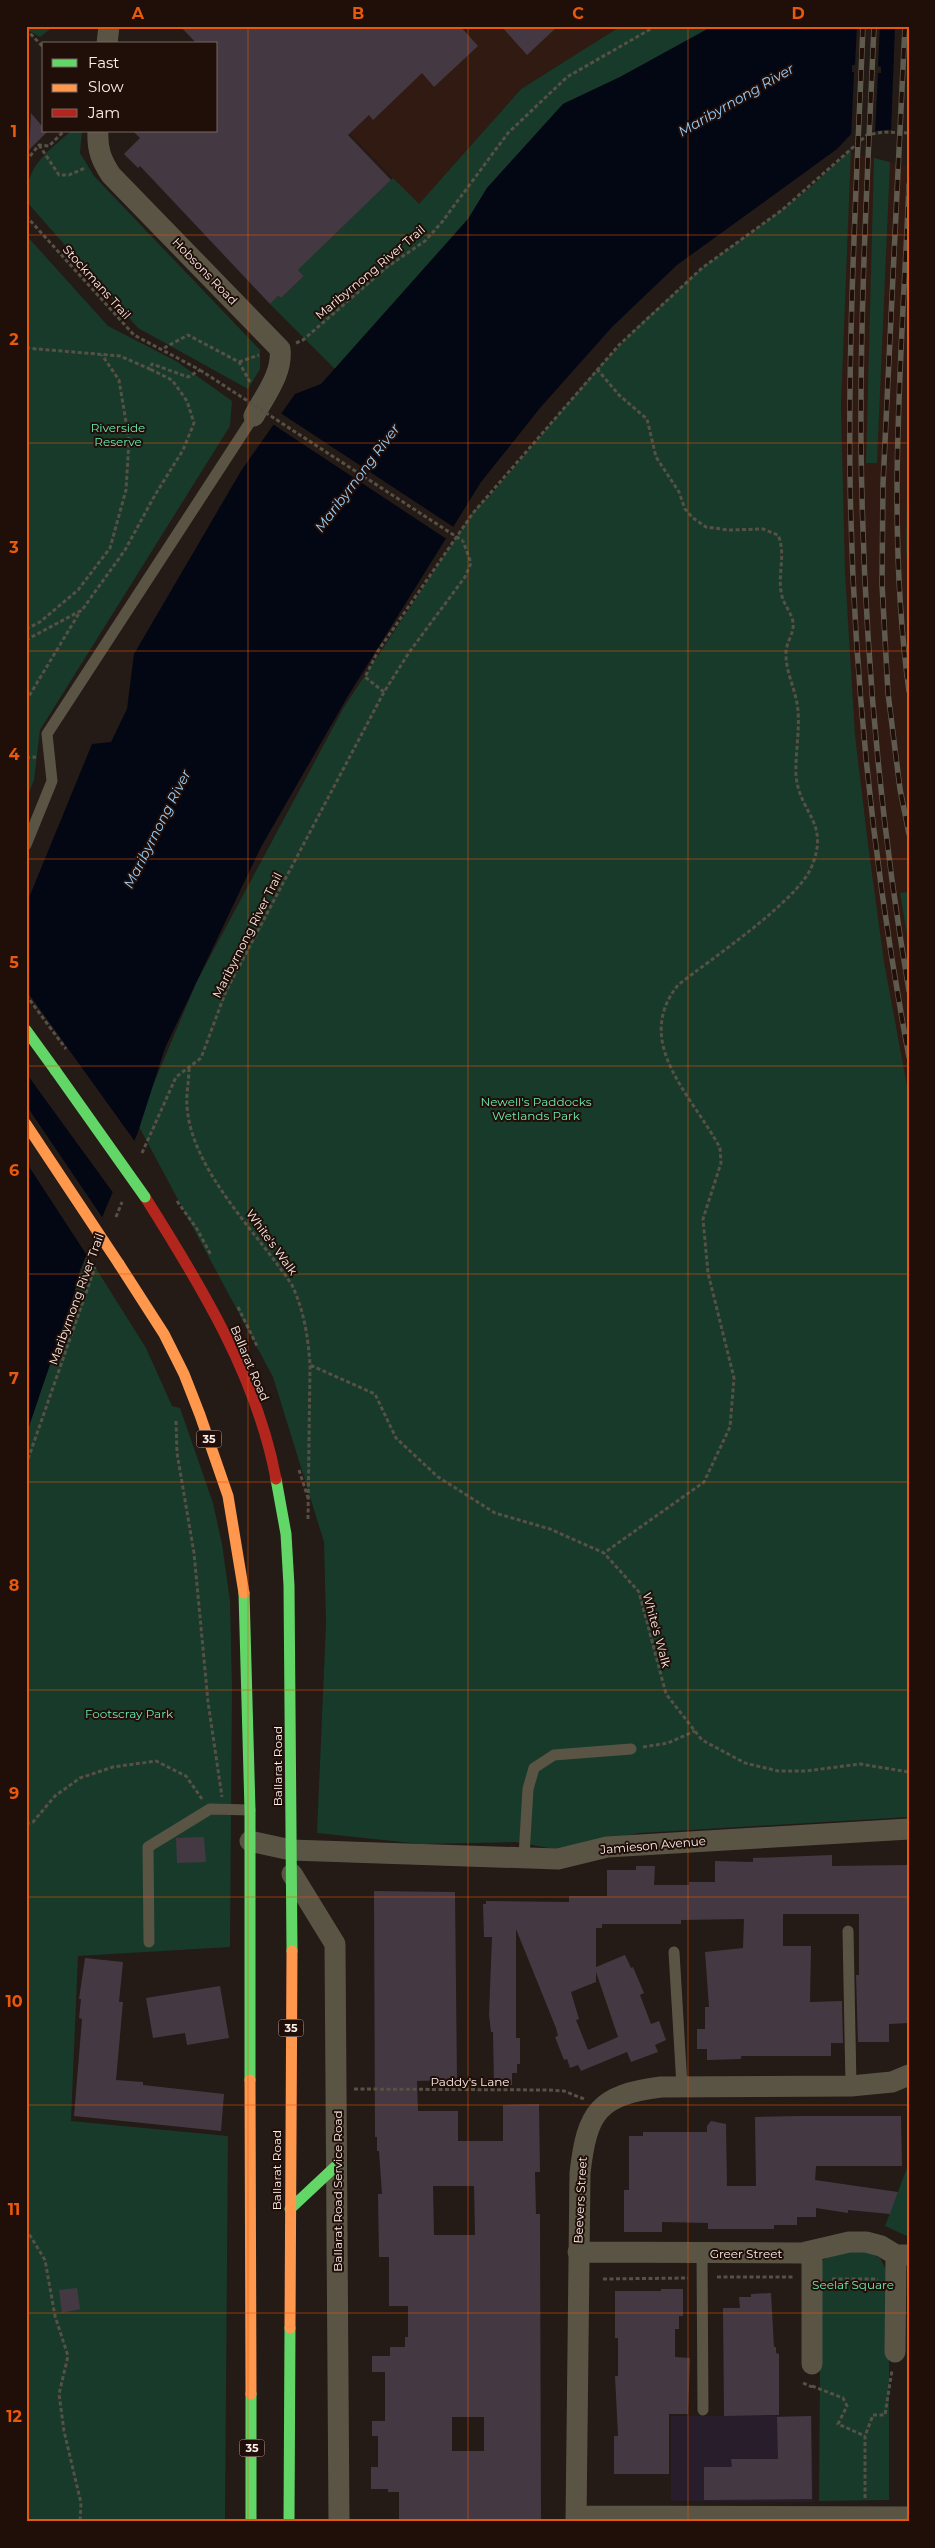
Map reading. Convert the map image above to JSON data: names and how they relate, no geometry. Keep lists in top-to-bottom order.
{
  "streets": {
    "highway": ["Ballarat Road", "35"],
    "street": [
      "Hobsons Road",
      "Jamieson Avenue",
      "Ballarat Road Service Road",
      "Beevers Street",
      "Greer Street"
    ],
    "path": [
      "Maribyrnong River Trail",
      "Stockmans Trail",
      "White's Walk",
      "Paddy's Lane"
    ]
  },
  "crossings": [
    ["Hobsons Road", "Maribyrnong River Trail"],
    ["Maribyrnong River Trail", "Stockmans Trail"],
    ["Maribyrnong River Trail", "White's Walk"],
    ["Ballarat Road", "Jamieson Avenue"],
    ["Ballarat Road", "Ballarat Road Service Road"],
    ["Paddy's Lane", "Ballarat Road Service Road"],
    ["Paddy's Lane", "Beevers Street"],
    ["Beevers Street", "Greer Street"]
  ],
  "water": ["Maribyrnong River"],
  "parks": [
    "Riverside Reserve",
    "Newell's Paddocks Wetlands Park",
    "Footscray Park",
    "Seelaf Square"
  ],
  "legend": ["Fast", "Slow", "Jam"],
  "grid": {
    "columns": [
      "A",
      "B",
      "C",
      "D"
    ],
    "rows": [
      "1",
      "2",
      "3",
      "4",
      "5",
      "6",
      "7",
      "8",
      "9",
      "10",
      "11",
      "12"
    ]
  }
}
